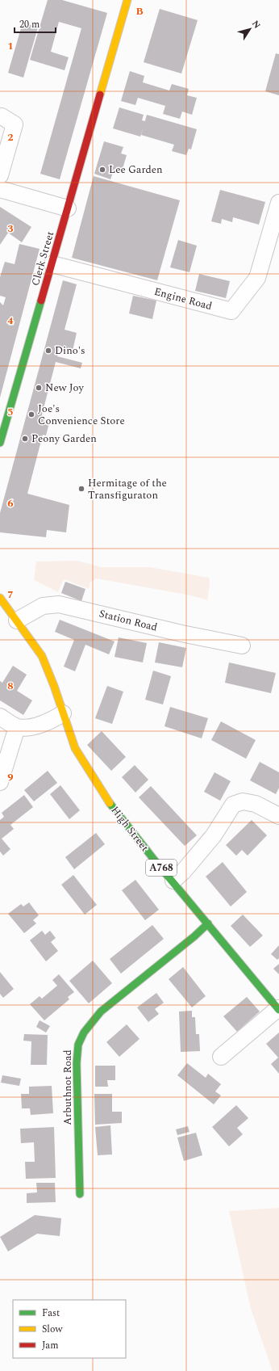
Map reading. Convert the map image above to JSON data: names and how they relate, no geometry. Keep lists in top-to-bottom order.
{
  "streets": {
    "main road": [
      "Clerk Street",
      "High Street",
      "A768",
      "Arbuthnot Road"
    ],
    "street": ["Engine Road", "Station Road"]
  },
  "crossings": [
    ["Clerk Street", "Engine Road"],
    ["Station Road", "High Street"],
    ["High Street", "Arbuthnot Road"]
  ],
  "places": [
    "Lee Garden",
    "Dino's",
    "New Joy",
    "Joe's Convenience Store",
    "Peony Garden",
    "Hermitage of the Transfiguraton"
  ],
  "legend": ["Fast", "Slow", "Jam"],
  "scale_bar": "20 m",
  "north": "top right",
  "grid": {
    "columns": ["B"],
    "rows": [
      "1",
      "2",
      "3",
      "4",
      "5",
      "6",
      "7",
      "8",
      "9"
    ]
  }
}
